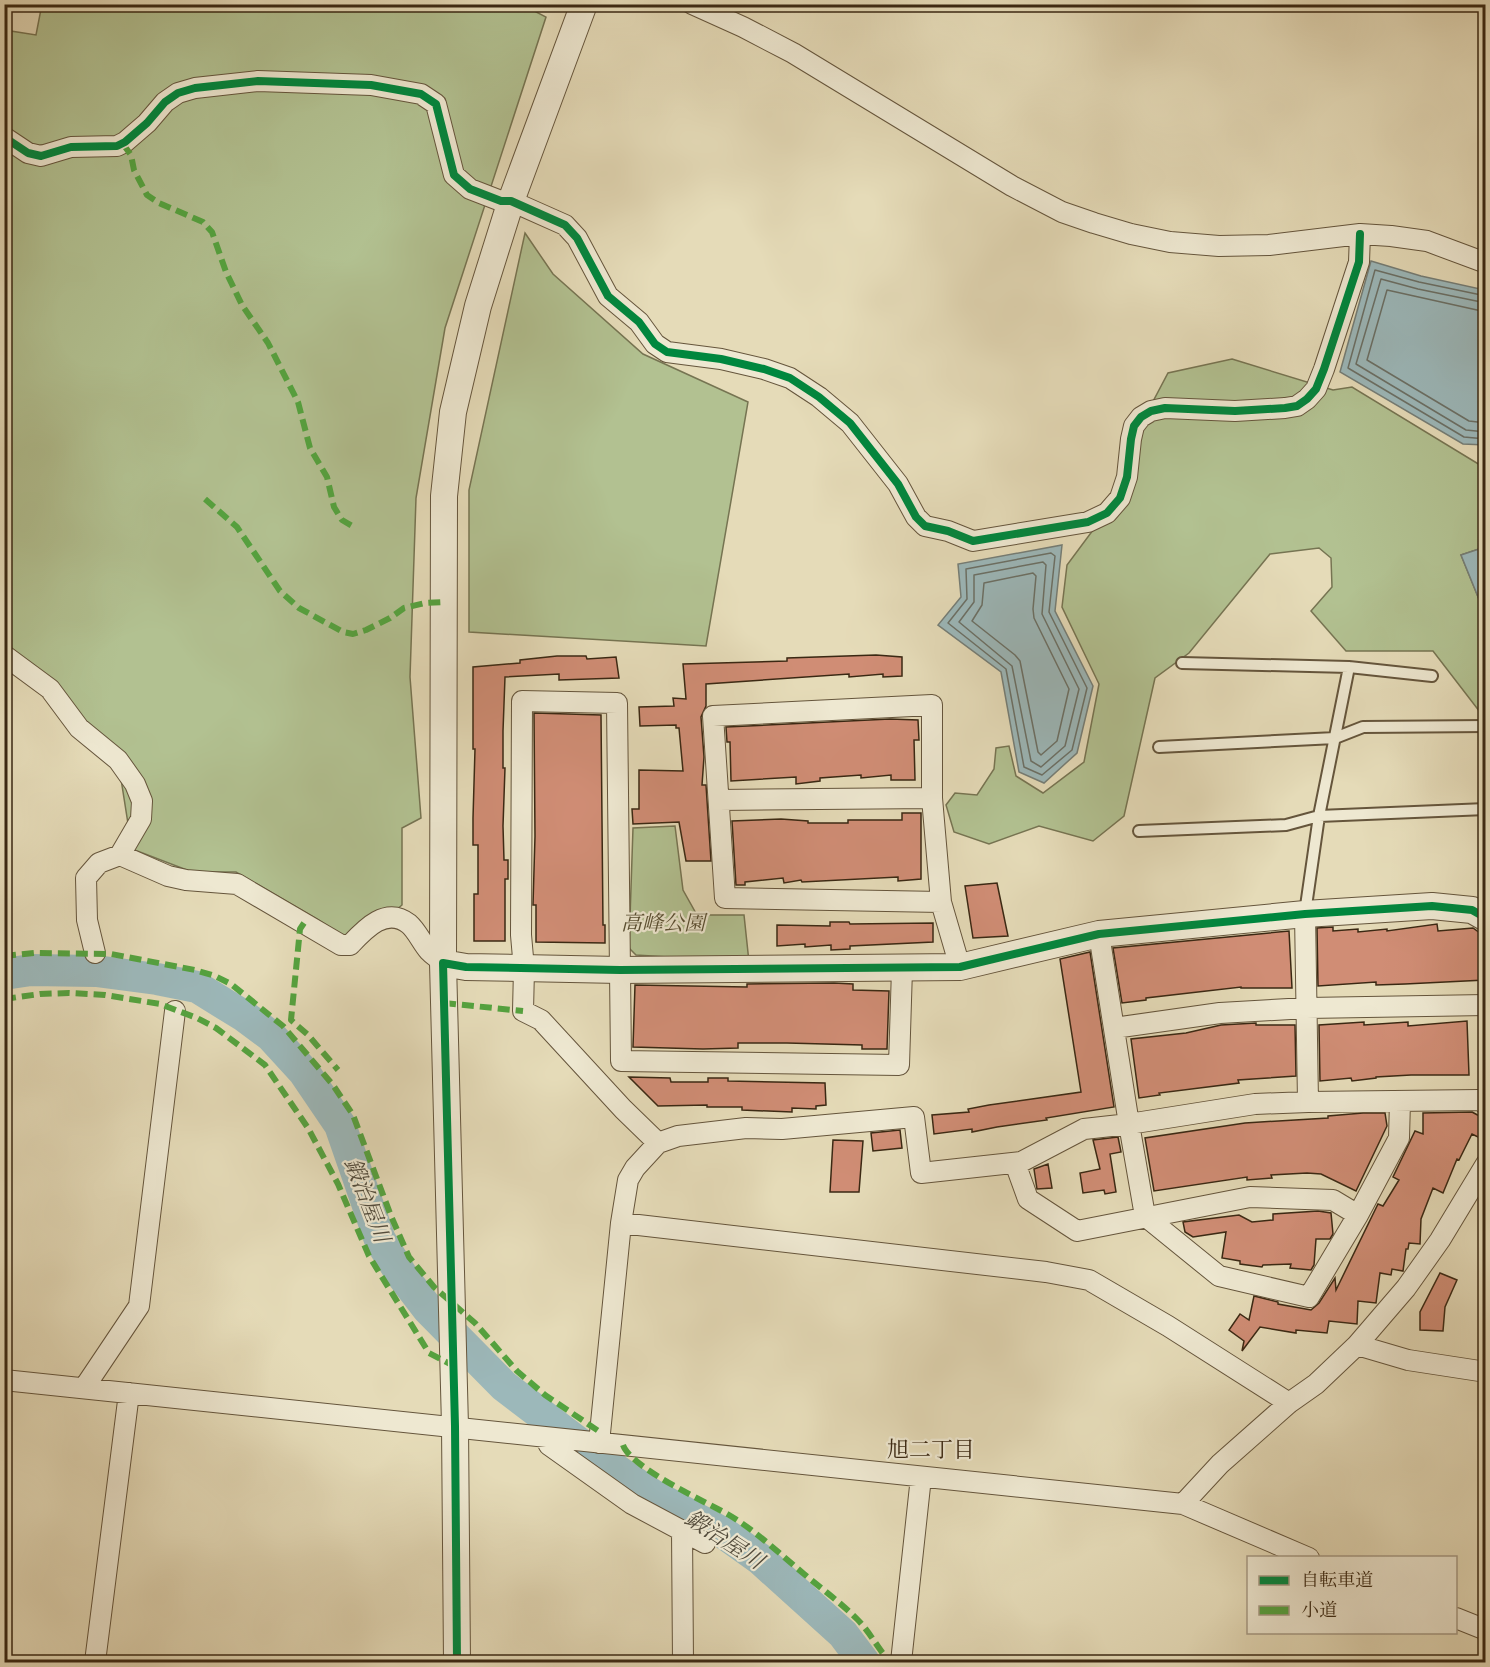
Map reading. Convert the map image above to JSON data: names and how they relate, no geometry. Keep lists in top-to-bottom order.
{
  "districts": ["旭二丁目"],
  "water": ["鍛治屋川"],
  "parks": ["高峰公園"],
  "legend": ["自転車道", "小道"]
}
